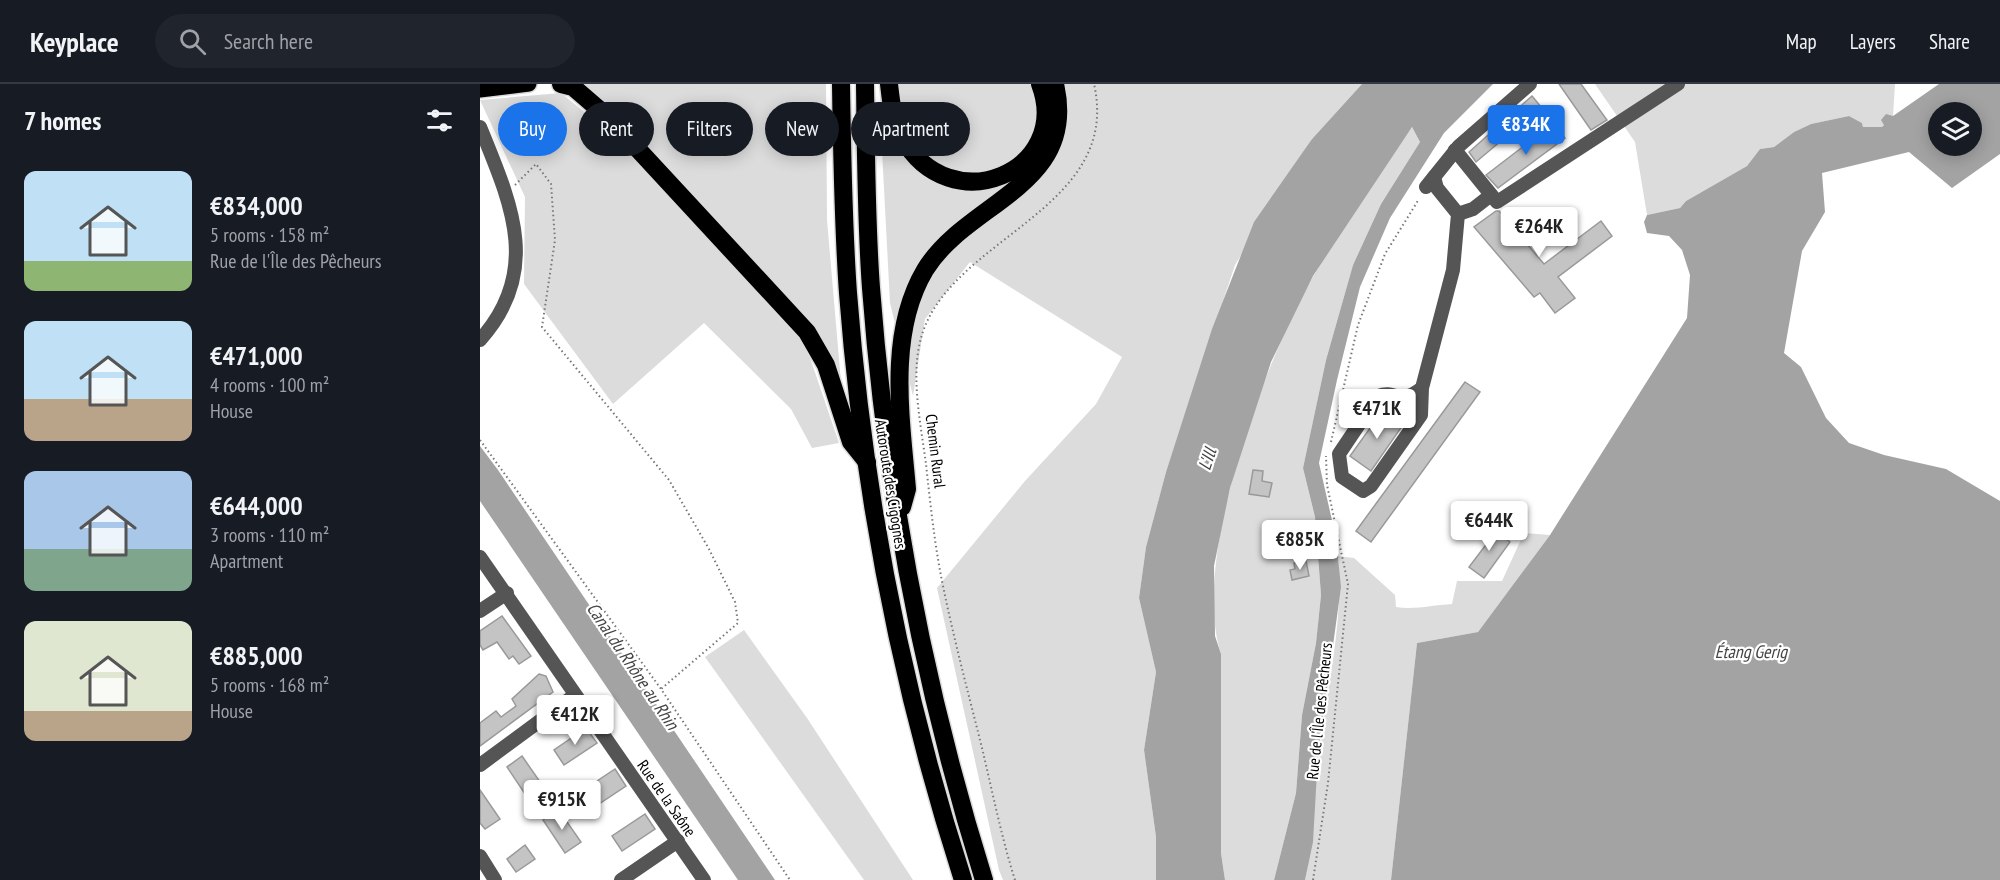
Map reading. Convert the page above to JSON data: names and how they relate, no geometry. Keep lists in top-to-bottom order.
{
  "streets": {
    "highway": ["Autoroute des Cigognes"],
    "street": ["Rue de la Saône"],
    "path": ["Chemin Rural", "Rue de l'Île des Pêcheurs"]
  },
  "water": ["L'Ill", "Étang Gerig", "Canal du Rhône au Rhin"],
  "page": {
    "header": "Keyplace",
    "search": "Search here",
    "nav": ["Map", "Layers", "Share"],
    "heading": "7 homes",
    "chip": [
      "Buy",
      "Rent",
      "Filters",
      "New",
      "Apartment"
    ],
    "price": [
      "€834K",
      "€264K",
      "€471K",
      "€644K",
      "€885K",
      "€412K",
      "€915K"
    ],
    "list": [
      {
        "name": "€834,000",
        "note": "5 rooms · 158 m² · Rue de l'Île des Pêcheurs"
      },
      {
        "name": "€471,000",
        "note": "4 rooms · 100 m² · House"
      },
      {
        "name": "€644,000",
        "note": "3 rooms · 110 m² · Apartment"
      },
      {
        "name": "€885,000",
        "note": "5 rooms · 168 m² · House"
      }
    ]
  }
}
